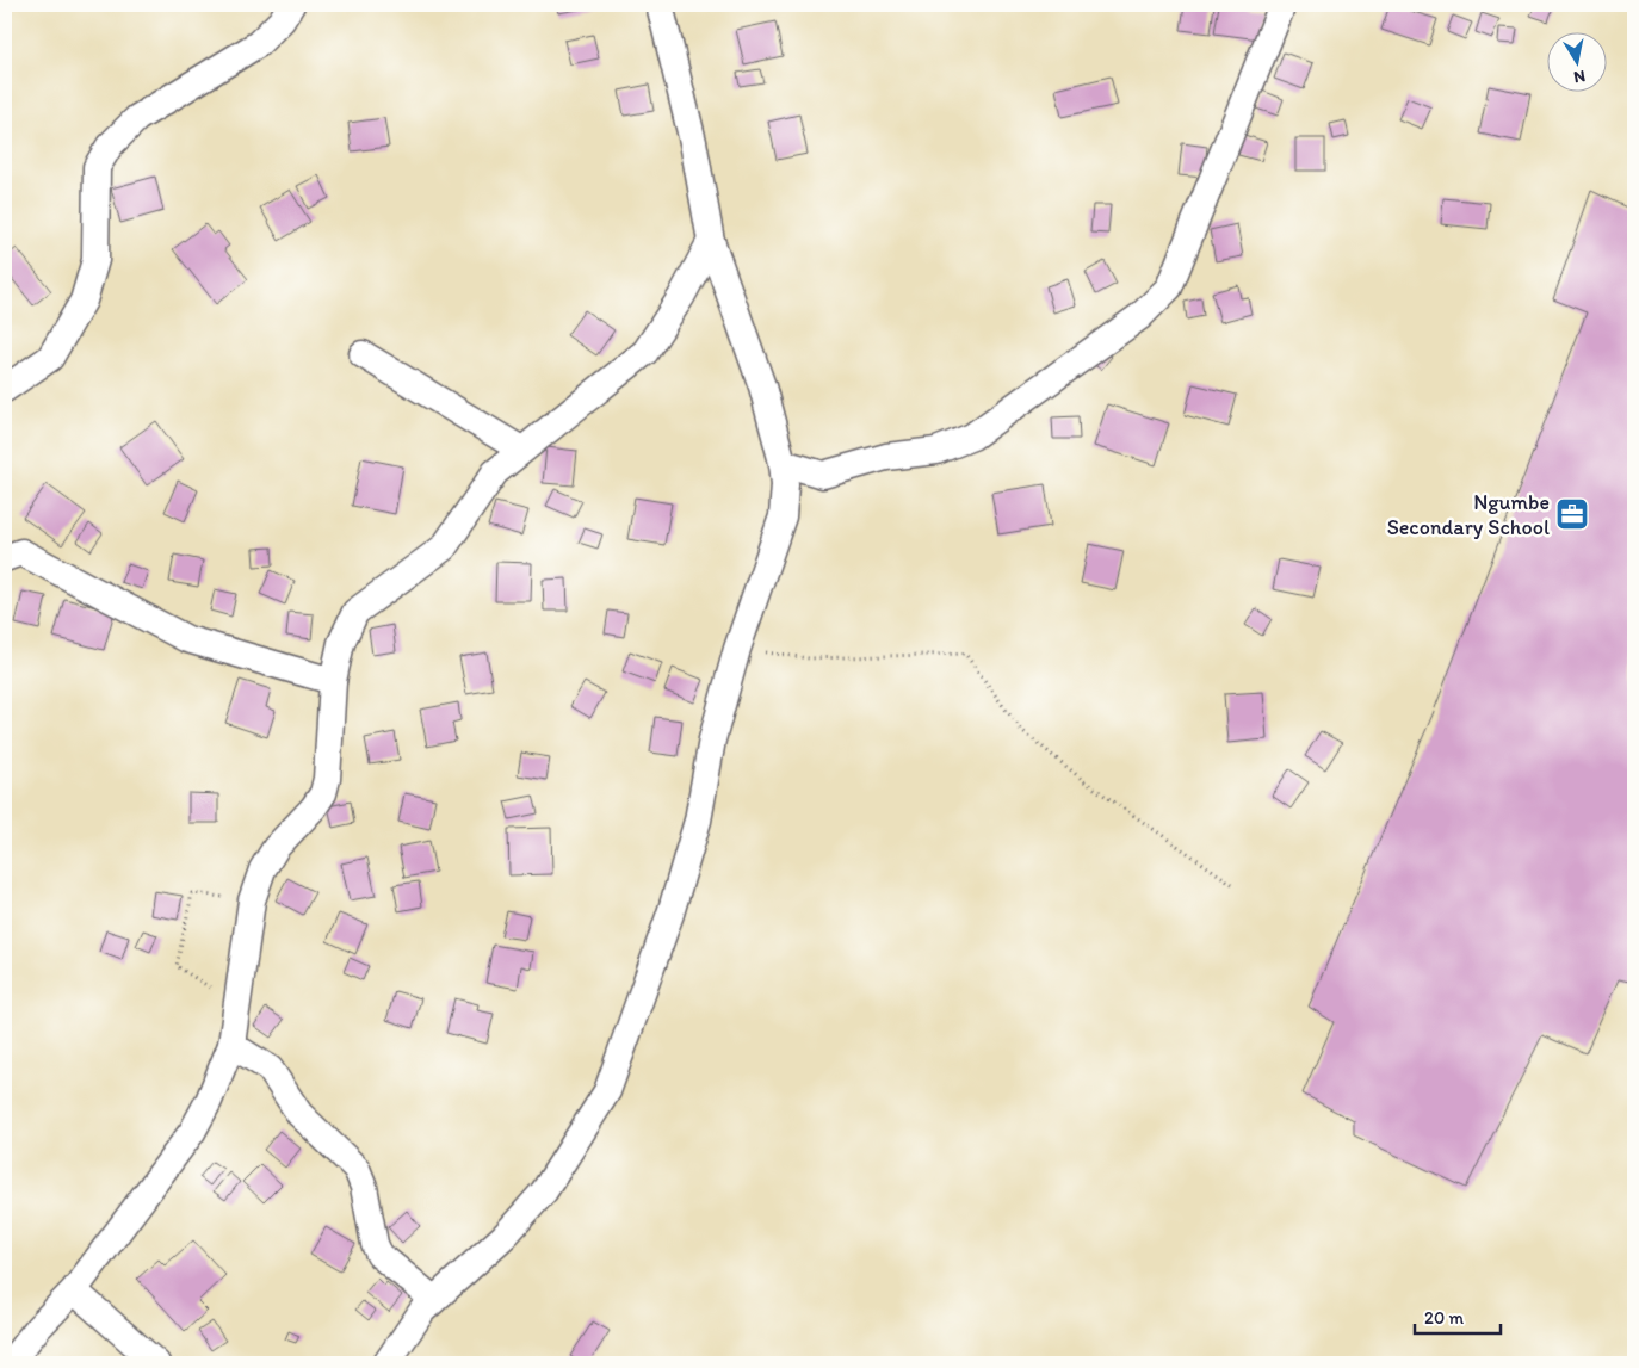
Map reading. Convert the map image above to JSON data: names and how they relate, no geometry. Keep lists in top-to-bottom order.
{
  "places": {
    "office": ["Ngumbe Secondary School"]
  },
  "scale_bar": "20 m",
  "north": "bottom"
}
